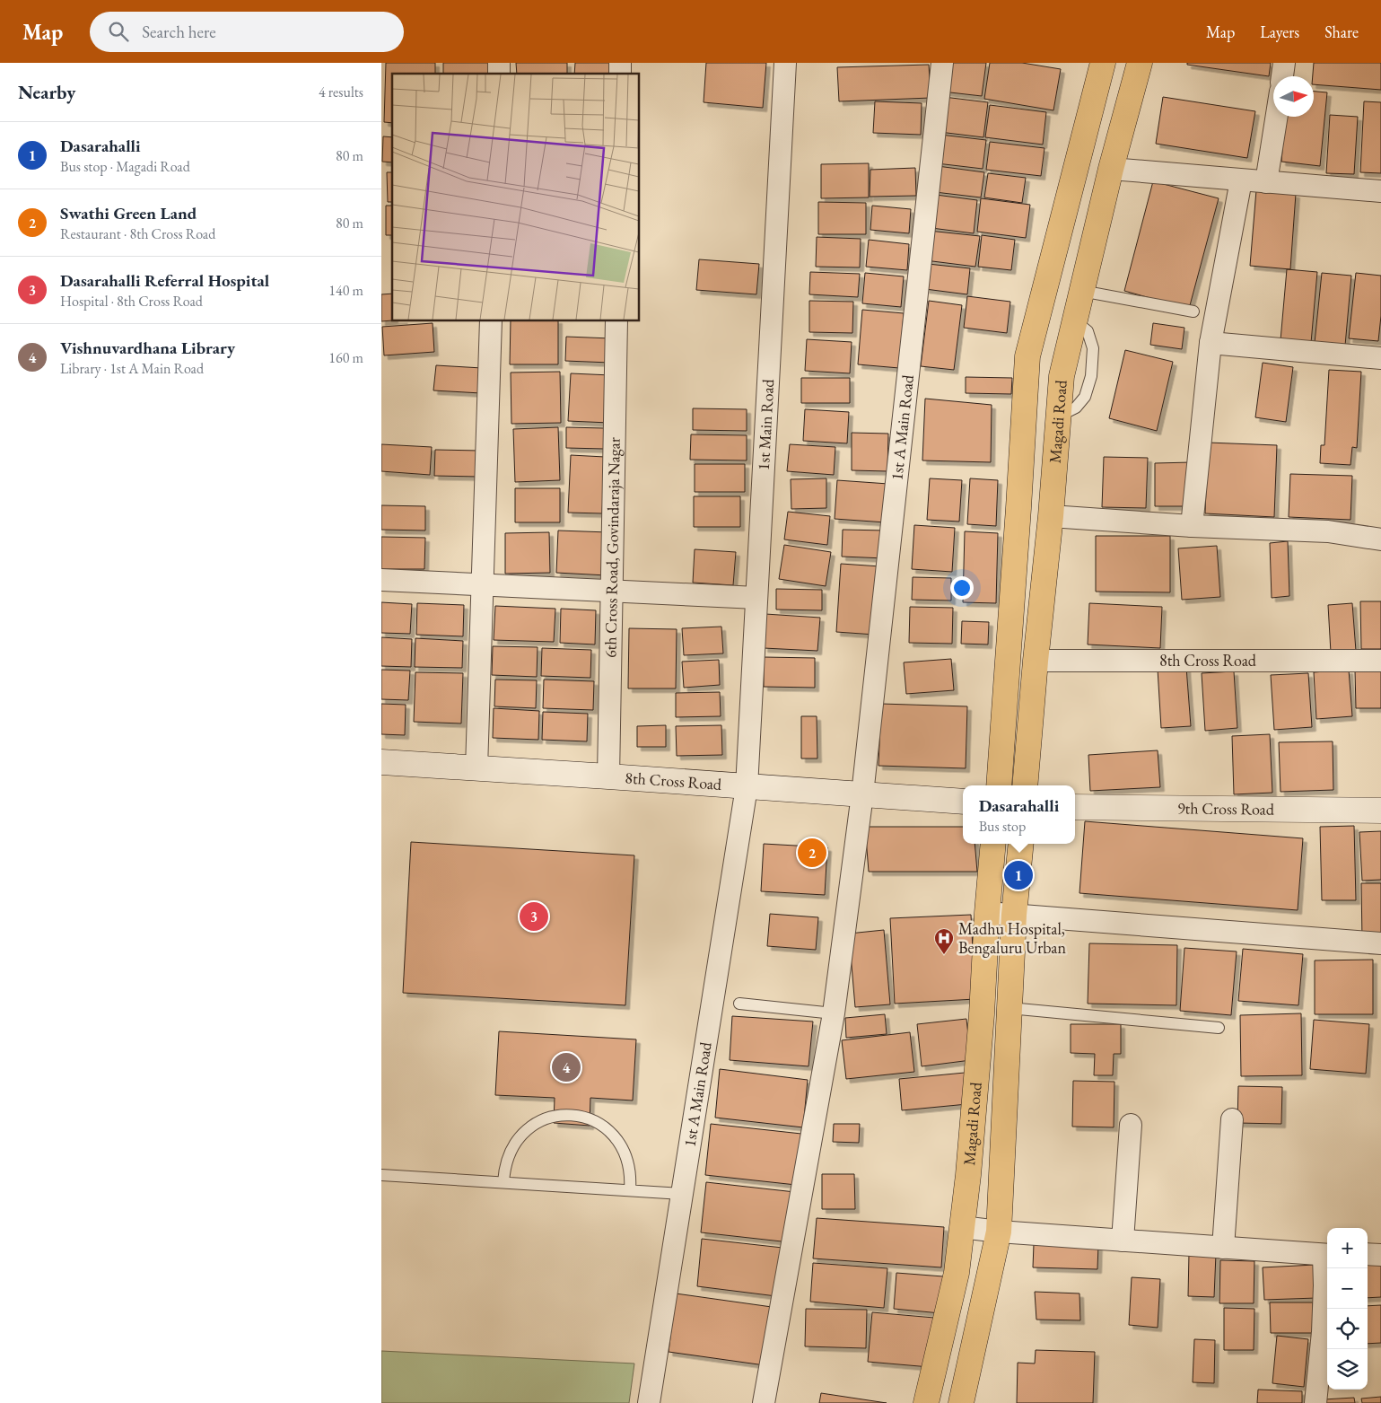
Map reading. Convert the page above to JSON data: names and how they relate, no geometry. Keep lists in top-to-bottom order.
{
  "streets": {
    "main road": ["Magadi Road", "8th Cross Road", "9th Cross Road"],
    "street": ["1st Main Road", "1st A Main Road", "6th Cross Road, Govindaraja Nagar"]
  },
  "crossings": [
    ["Magadi Road", "8th Cross Road"],
    ["1st Main Road", "1st A Main Road"],
    ["1st Main Road", "8th Cross Road"],
    ["1st A Main Road", "8th Cross Road"],
    ["6th Cross Road, Govindaraja Nagar", "8th Cross Road"]
  ],
  "places": {
    "hospital": ["Madhu Hospital, Bengaluru Urban"]
  },
  "north": "right",
  "page": {
    "header": "Map",
    "search": "Search here",
    "nav": ["Map", "Layers", "Share"],
    "heading": ["Nearby", "4 results"],
    "list": [
      {
        "mark": "1",
        "name": "Dasarahalli",
        "note": "Bus stop · Magadi Road",
        "value": "80 m"
      },
      {
        "mark": "2",
        "name": "Swathi Green Land",
        "note": "Restaurant · 8th Cross Road",
        "value": "80 m"
      },
      {
        "mark": "3",
        "name": "Dasarahalli Referral Hospital",
        "note": "Hospital · 8th Cross Road",
        "value": "140 m"
      },
      {
        "mark": "4",
        "name": "Vishnuvardhana Library",
        "note": "Library · 1st A Main Road",
        "value": "160 m"
      }
    ],
    "popup": ["Dasarahalli", "Bus stop"],
    "pins": [
      "2",
      "1",
      "3",
      "4"
    ],
    "map_buttons": ["+", "−"]
  }
}
